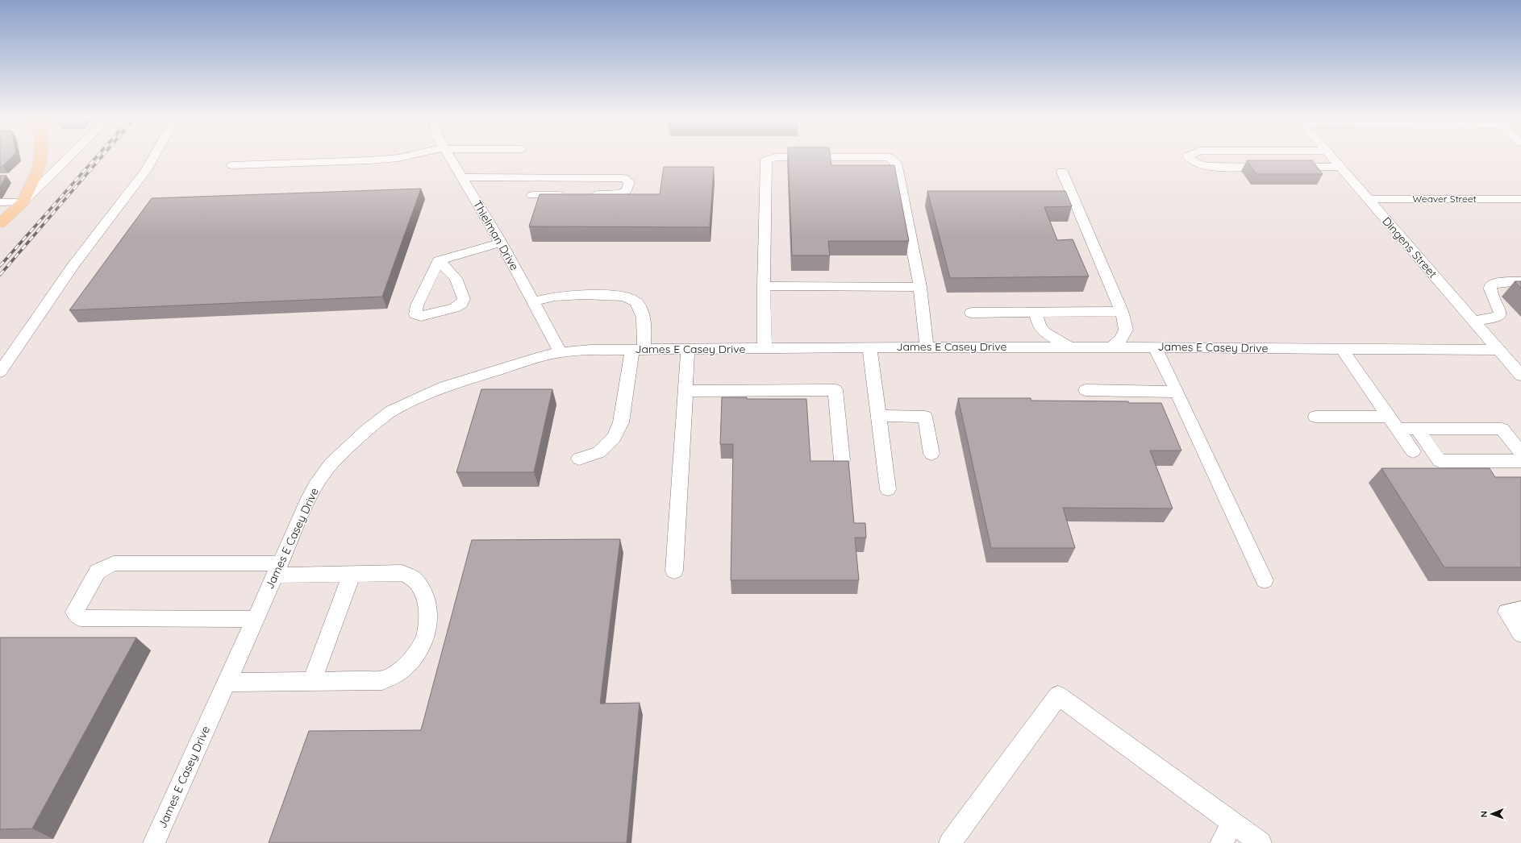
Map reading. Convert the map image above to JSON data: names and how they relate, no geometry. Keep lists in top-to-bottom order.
{
  "streets": {
    "street": [
      "Weaver Street",
      "Thielman Drive",
      "Dingens Street",
      "James E Casey Drive"
    ]
  },
  "crossings": [
    ["Weaver Street", "Dingens Street"],
    ["Thielman Drive", "James E Casey Drive"],
    ["Dingens Street", "James E Casey Drive"]
  ],
  "north": "left"
}
